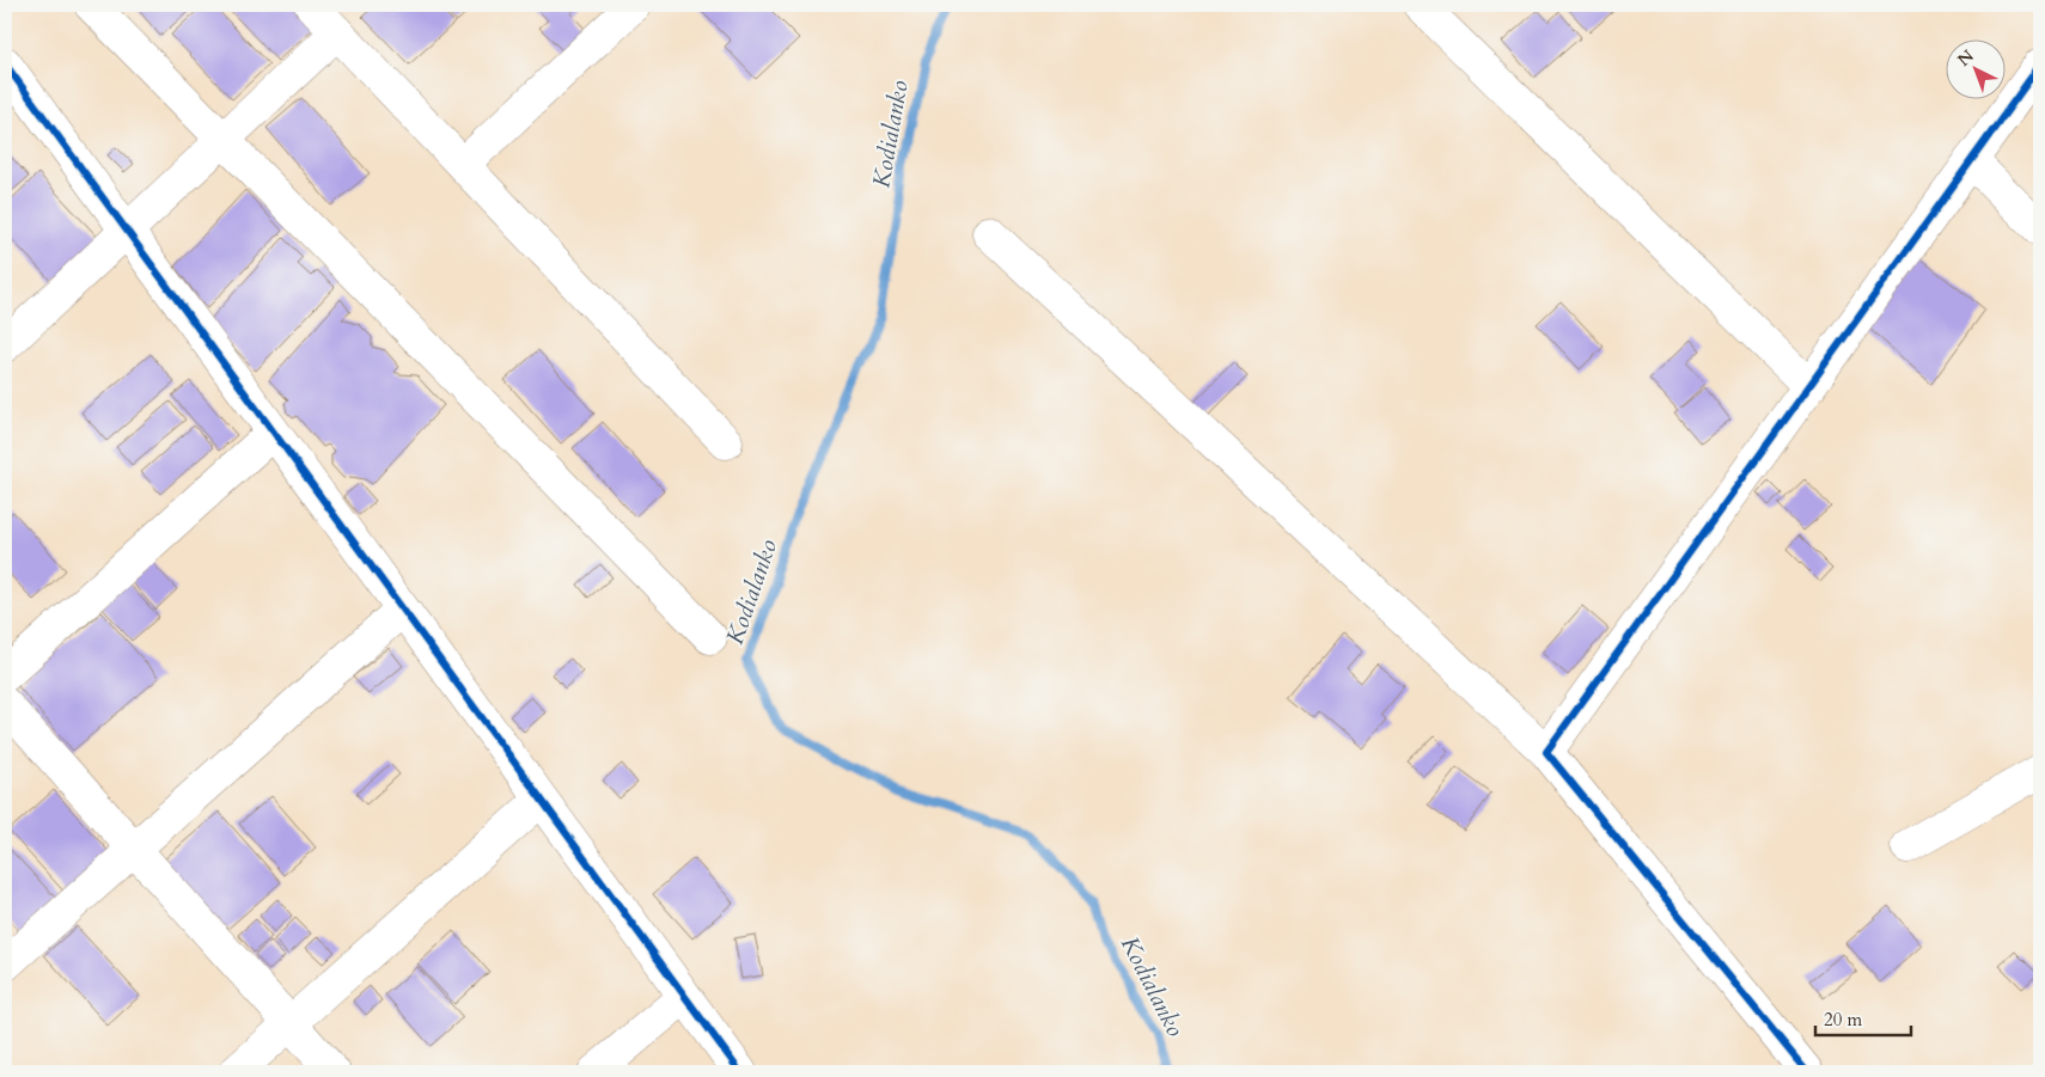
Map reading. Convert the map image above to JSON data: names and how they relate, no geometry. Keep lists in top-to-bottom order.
{
  "water": ["Kodialanko"],
  "scale_bar": "20 m",
  "north": "top left"
}
